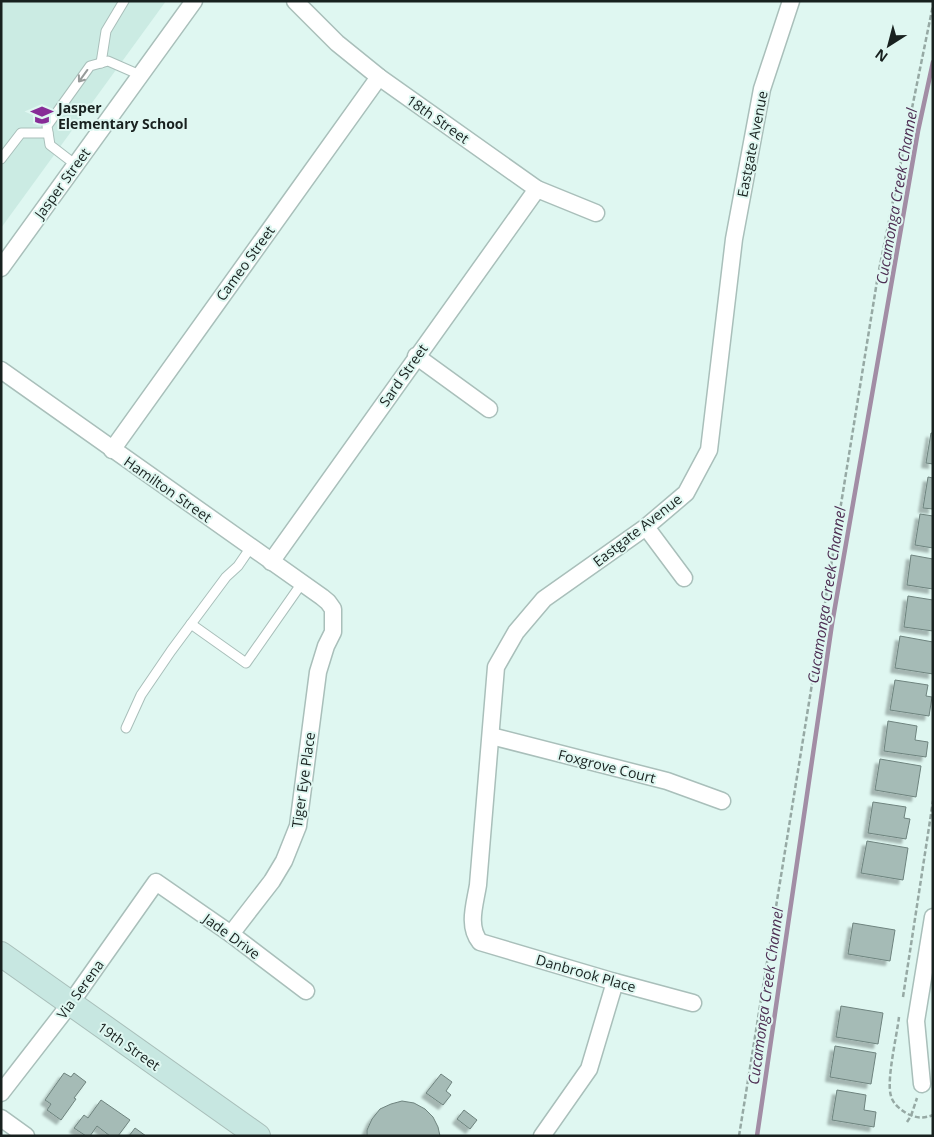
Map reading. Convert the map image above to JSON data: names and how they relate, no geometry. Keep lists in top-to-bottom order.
{
  "streets": {
    "main road": ["19th Street"],
    "street": [
      "18th Street",
      "Eastgate Avenue",
      "Jasper Street",
      "Cameo Street",
      "Sard Street",
      "Hamilton Street",
      "Foxgrove Court",
      "Tiger Eye Place",
      "Jade Drive",
      "Danbrook Place",
      "Via Serena"
    ]
  },
  "crossings": [
    ["18th Street", "Cameo Street"],
    ["18th Street", "Sard Street"],
    ["Eastgate Avenue", "Foxgrove Court"],
    ["Eastgate Avenue", "Danbrook Place"],
    ["Cameo Street", "Hamilton Street"],
    ["Sard Street", "Hamilton Street"],
    ["Hamilton Street", "Tiger Eye Place"],
    ["Tiger Eye Place", "Jade Drive"],
    ["Jade Drive", "Via Serena"],
    ["Via Serena", "19th Street"]
  ],
  "water": ["Cucamonga Creek Channel"],
  "places": {
    "school or university": ["Jasper Elementary School"]
  },
  "north": "bottom left"
}
